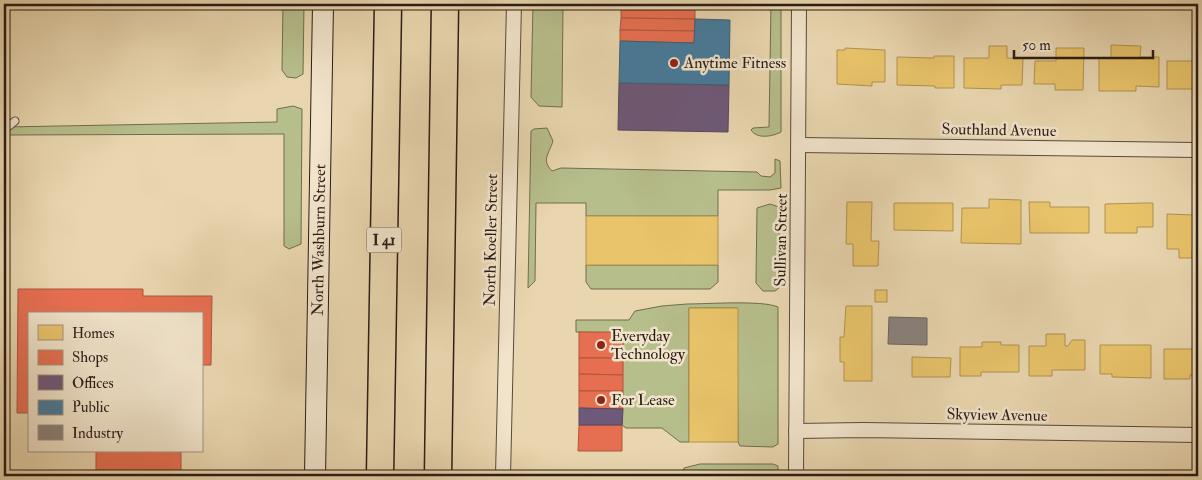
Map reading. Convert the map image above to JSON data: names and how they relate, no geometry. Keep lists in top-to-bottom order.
{
  "streets": {
    "highway": ["I 41"],
    "street": [
      "Southland Avenue",
      "North Washburn Street",
      "North Koeller Street",
      "Sullivan Street",
      "Skyview Avenue"
    ]
  },
  "crossings": [
    ["Southland Avenue", "Sullivan Street"],
    ["Sullivan Street", "Skyview Avenue"]
  ],
  "places": ["Anytime Fitness", "Everyday Technology", "For Lease"],
  "legend": [
    "Homes",
    "Shops",
    "Offices",
    "Public",
    "Industry"
  ],
  "scale_bar": "50 m"
}
